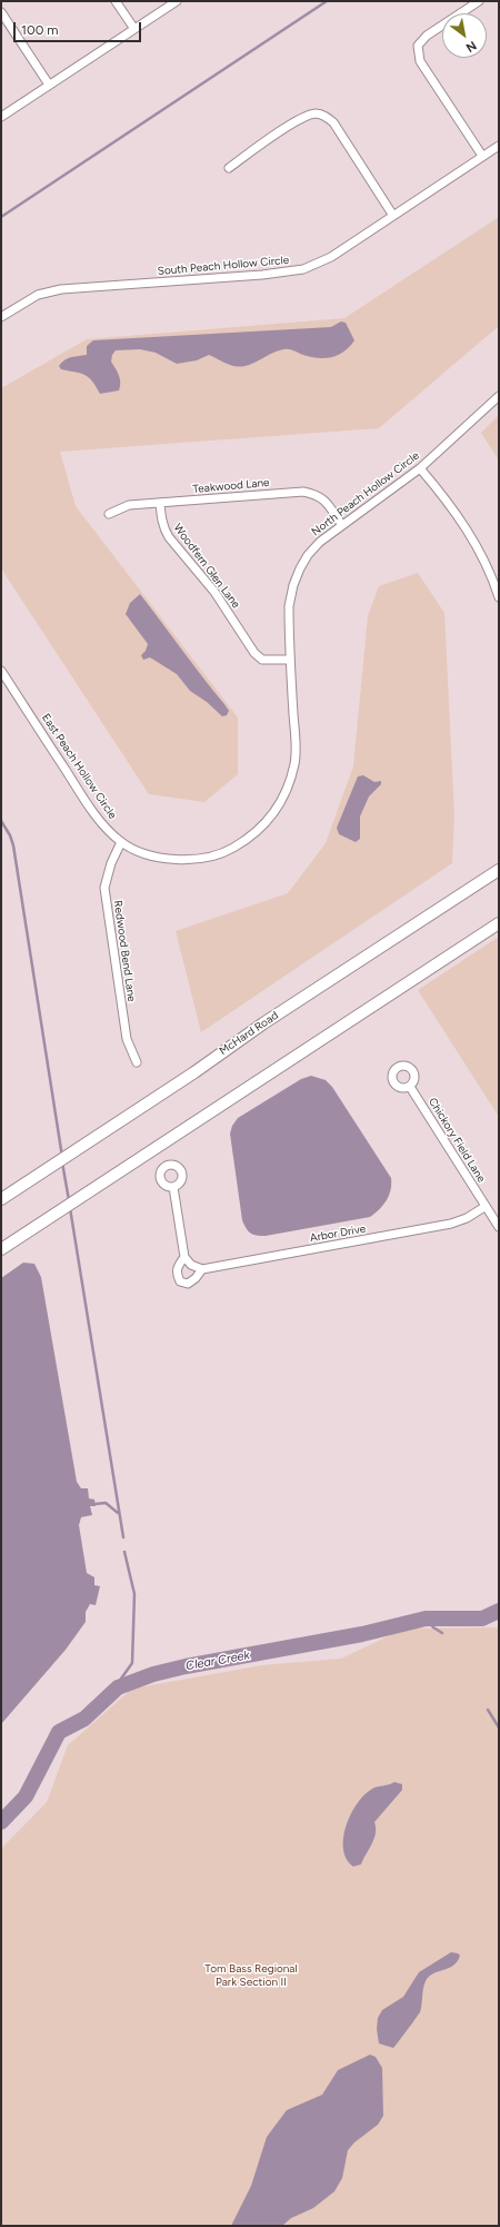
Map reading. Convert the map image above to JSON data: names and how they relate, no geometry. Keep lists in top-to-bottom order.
{
  "streets": {
    "main road": ["McHard Road"],
    "street": [
      "South Peach Hollow Circle",
      "Teakwood Lane",
      "North Peach Hollow Circle",
      "Woodfern Glen Lane",
      "East Peach Hollow Circle",
      "Redwood Bend Lane",
      "Chickory Field Lane",
      "Arbor Drive"
    ]
  },
  "crossings": [
    ["Teakwood Lane", "North Peach Hollow Circle"],
    ["Teakwood Lane", "Woodfern Glen Lane"],
    ["North Peach Hollow Circle", "Woodfern Glen Lane"],
    ["North Peach Hollow Circle", "East Peach Hollow Circle"],
    ["Woodfern Glen Lane", "East Peach Hollow Circle"],
    ["East Peach Hollow Circle", "Redwood Bend Lane"],
    ["Chickory Field Lane", "Arbor Drive"]
  ],
  "water": ["Clear Creek"],
  "parks": ["Tom Bass Regional Park Section II"],
  "scale_bar": "100 m",
  "north": "bottom right"
}
